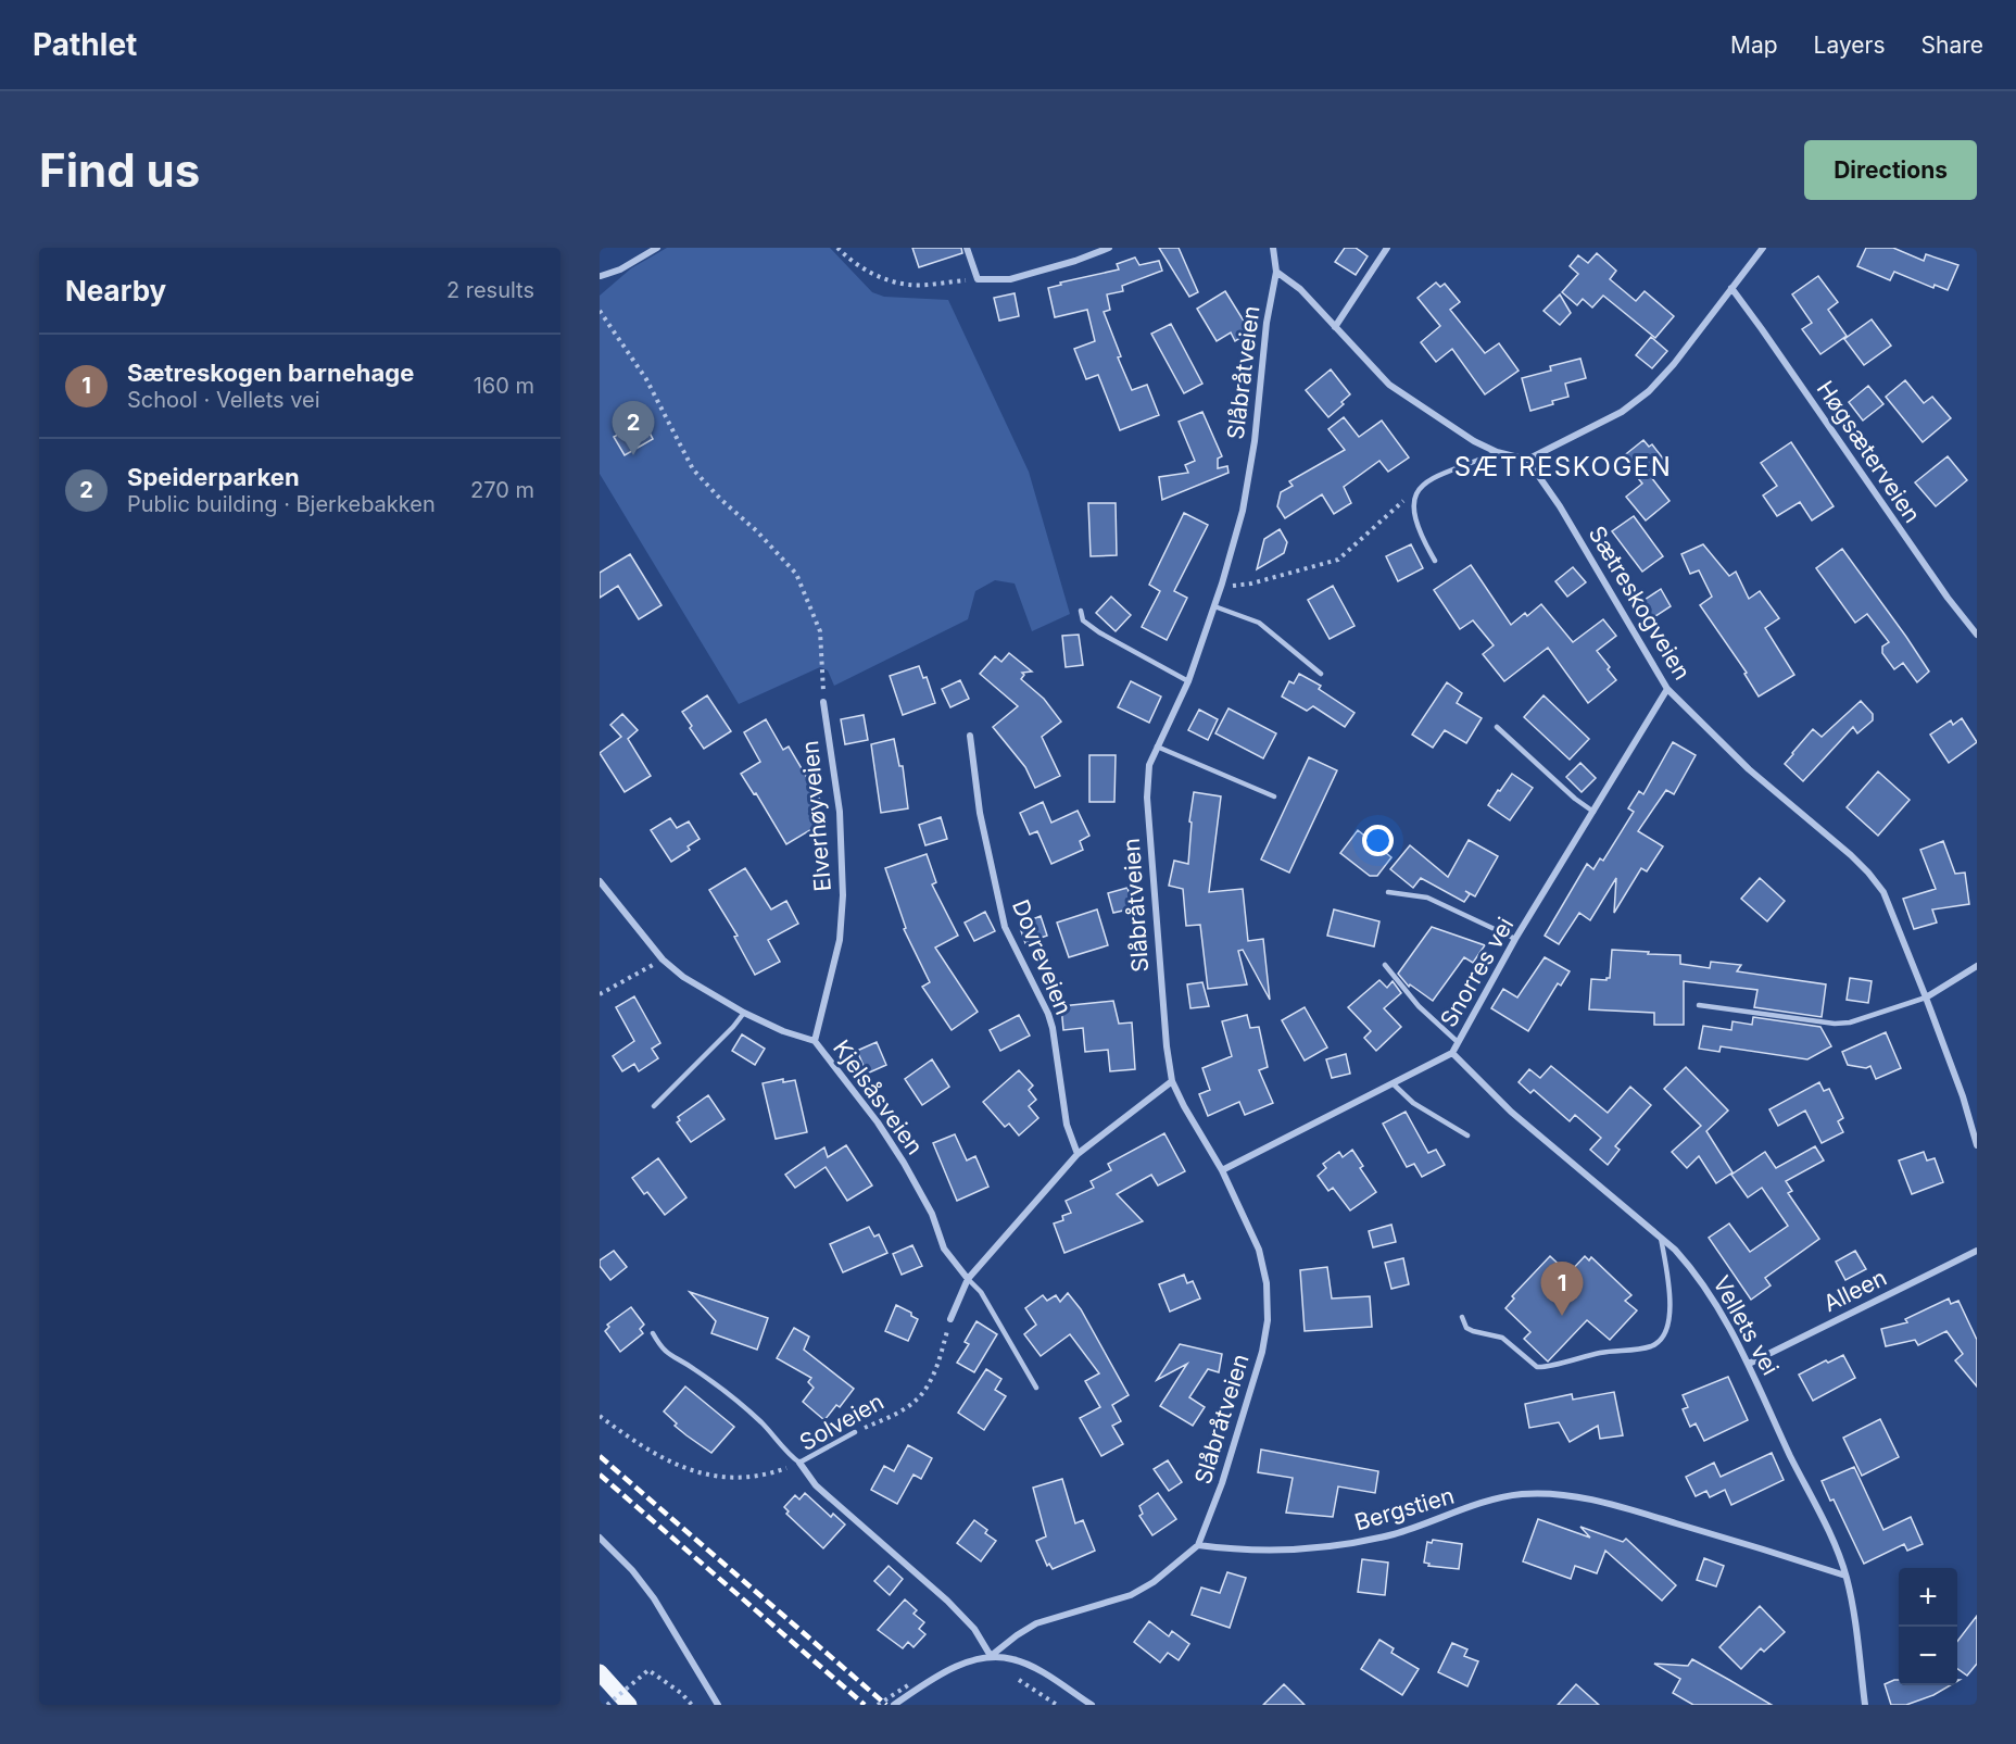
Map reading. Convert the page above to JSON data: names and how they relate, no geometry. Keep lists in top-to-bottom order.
{
  "streets": {
    "street": [
      "Slåbråtveien",
      "Høgsæterveien",
      "Sætreskogveien",
      "Elverhøyveien",
      "Dovreveien",
      "Snorres vei",
      "Kjelsåsveien",
      "Alleen",
      "Vellets vei",
      "Solveien",
      "Bergstien"
    ]
  },
  "crossings": [
    ["Slåbråtveien", "Snorres vei"],
    ["Slåbråtveien", "Bergstien"],
    ["Sætreskogveien", "Snorres vei"],
    ["Elverhøyveien", "Kjelsåsveien"],
    ["Snorres vei", "Vellets vei"],
    ["Alleen", "Vellets vei"],
    ["Vellets vei", "Bergstien"]
  ],
  "districts": ["SÆTRESKOGEN"],
  "page": {
    "header": "Pathlet",
    "nav": ["Map", "Layers", "Share"],
    "buttons": "Directions",
    "title": "Find us",
    "heading": ["Nearby", "2 results"],
    "list": [
      {
        "mark": "1",
        "name": "Sætreskogen barnehage",
        "note": "School · Vellets vei",
        "value": "160 m"
      },
      {
        "mark": "2",
        "name": "Speiderparken",
        "note": "Public building · Bjerkebakken",
        "value": "270 m"
      }
    ],
    "pins": ["2", "1"],
    "map_buttons": ["+", "−"]
  }
}
